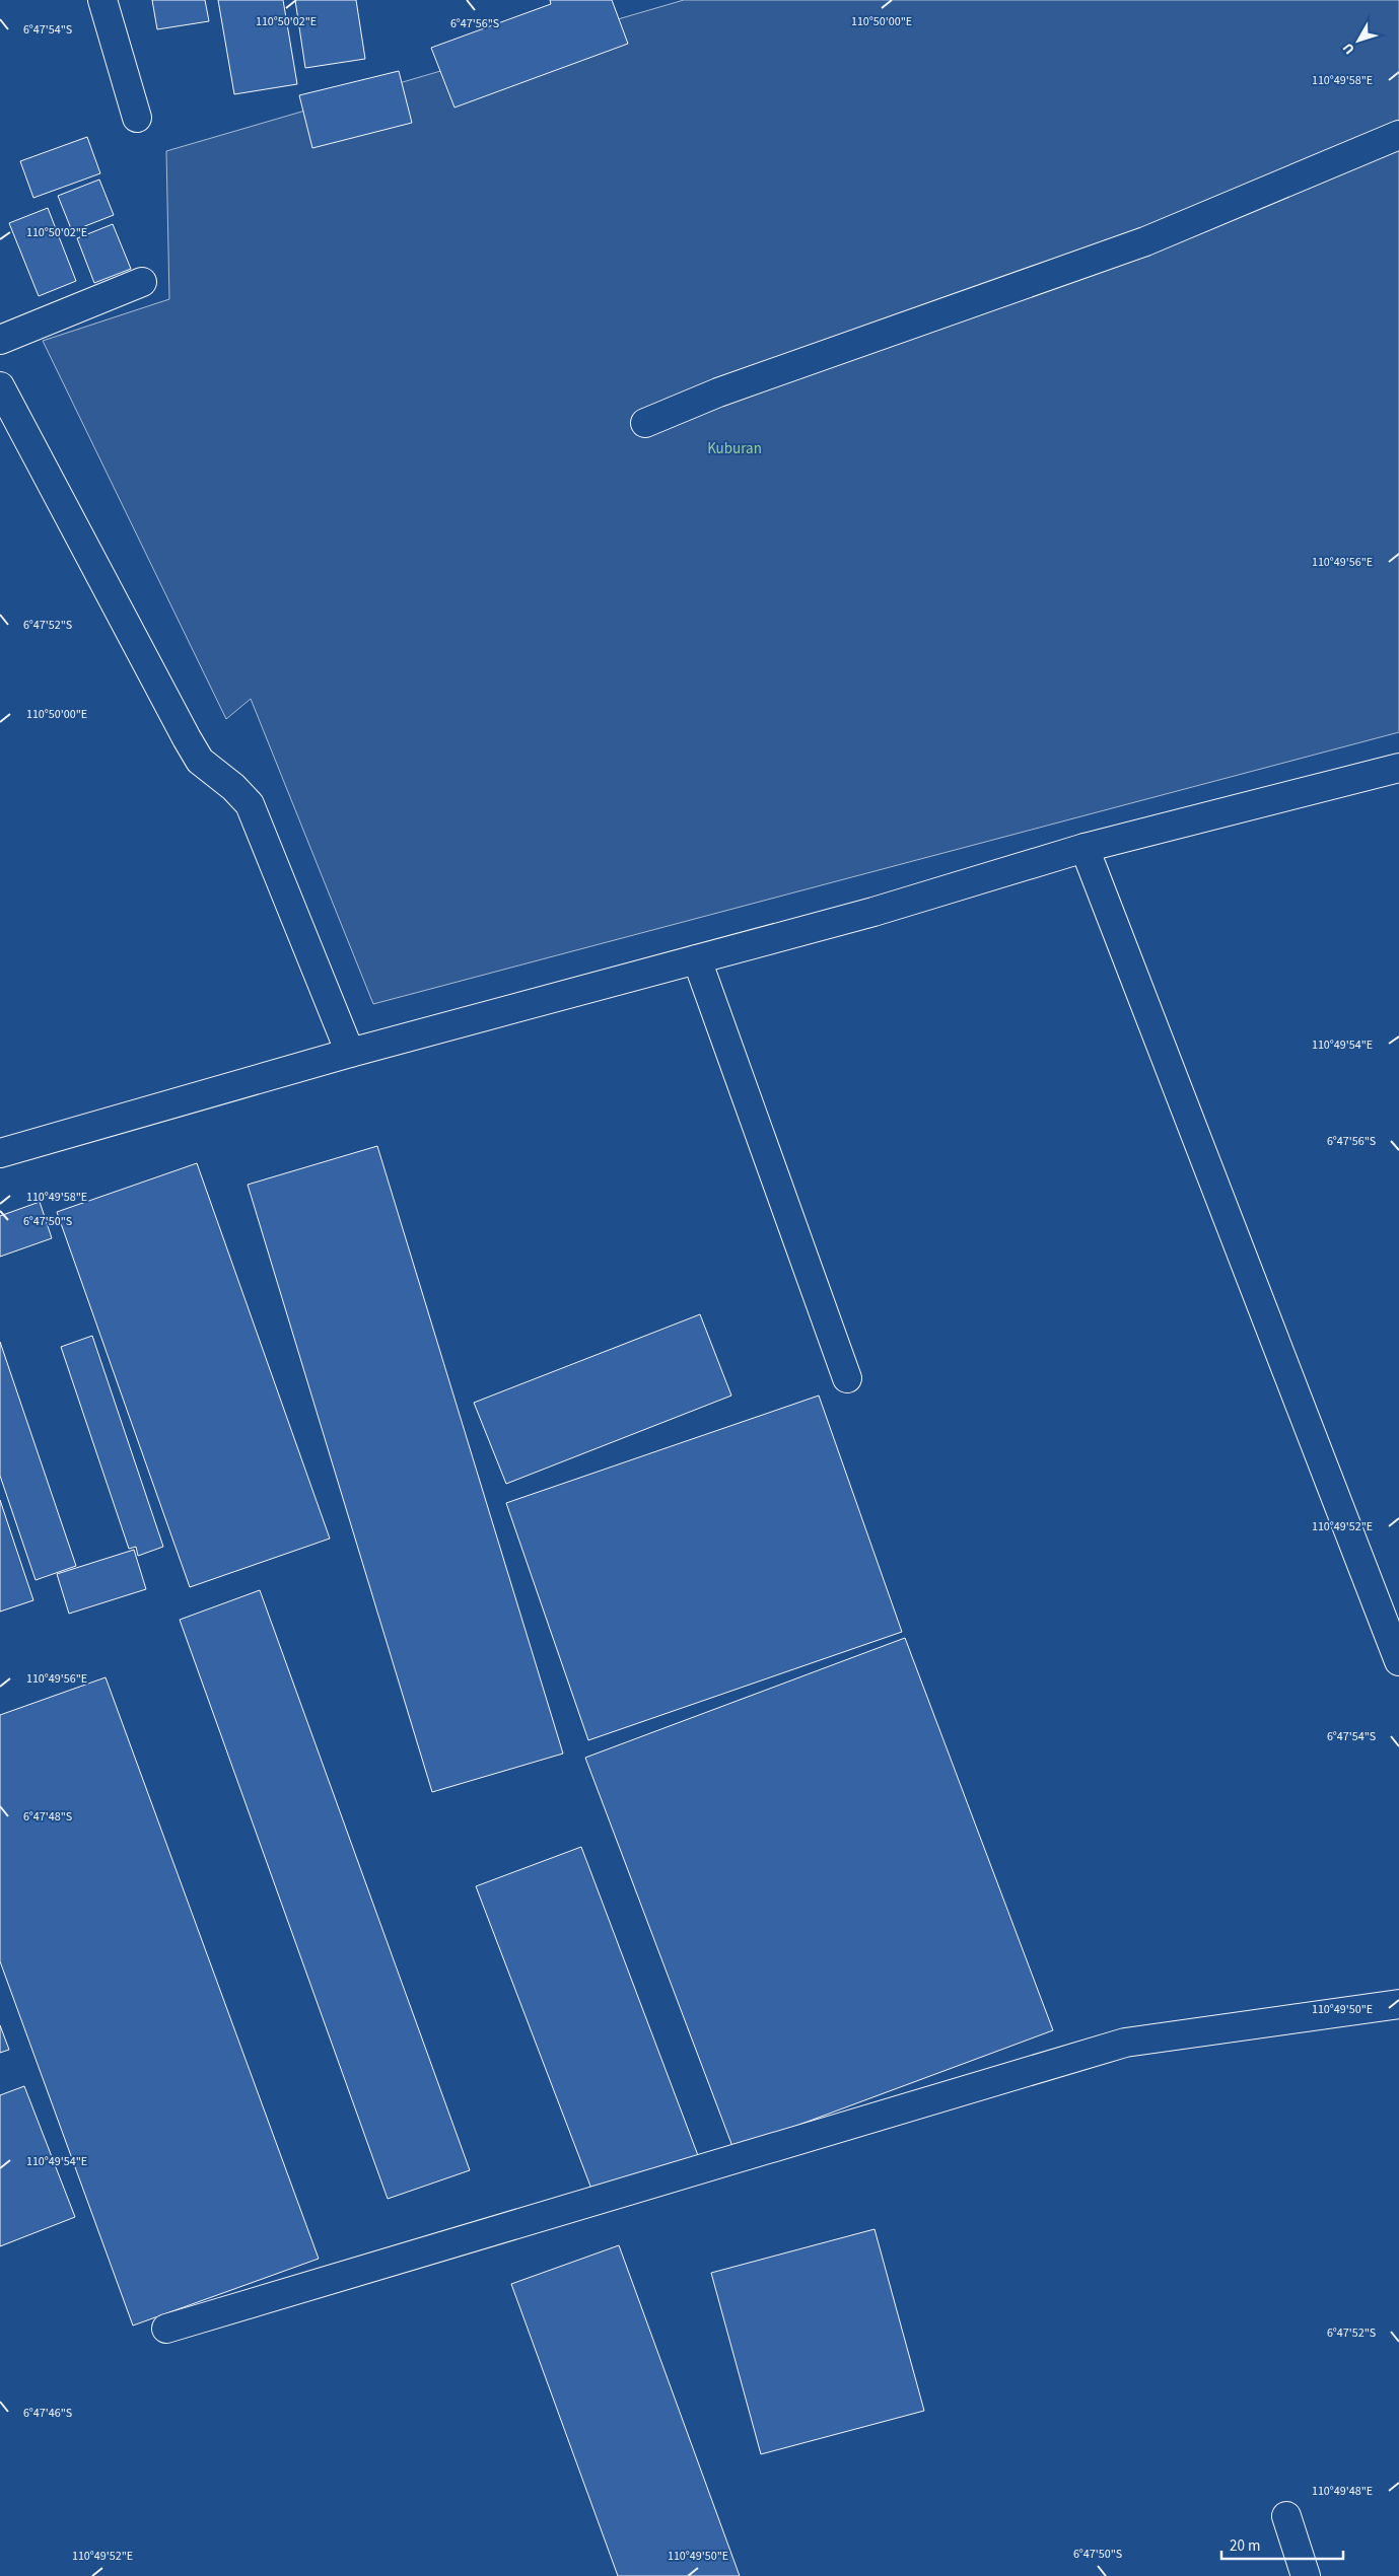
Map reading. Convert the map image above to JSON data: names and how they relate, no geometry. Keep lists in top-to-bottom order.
{
  "parks": ["Kuburan"],
  "scale_bar": "20 m",
  "north": "bottom left",
  "coordinates": [
    "110°50'02\"E",
    "110°50'00\"E",
    "6°47'56\"S",
    "6°47'54\"S",
    "110°49'58\"E",
    "110°49'56\"E",
    "6°47'52\"S",
    "110°49'54\"E",
    "6°47'50\"S",
    "110°49'52\"E",
    "6°47'48\"S",
    "110°49'50\"E",
    "6°47'46\"S",
    "110°49'48\"E"
  ]
}
